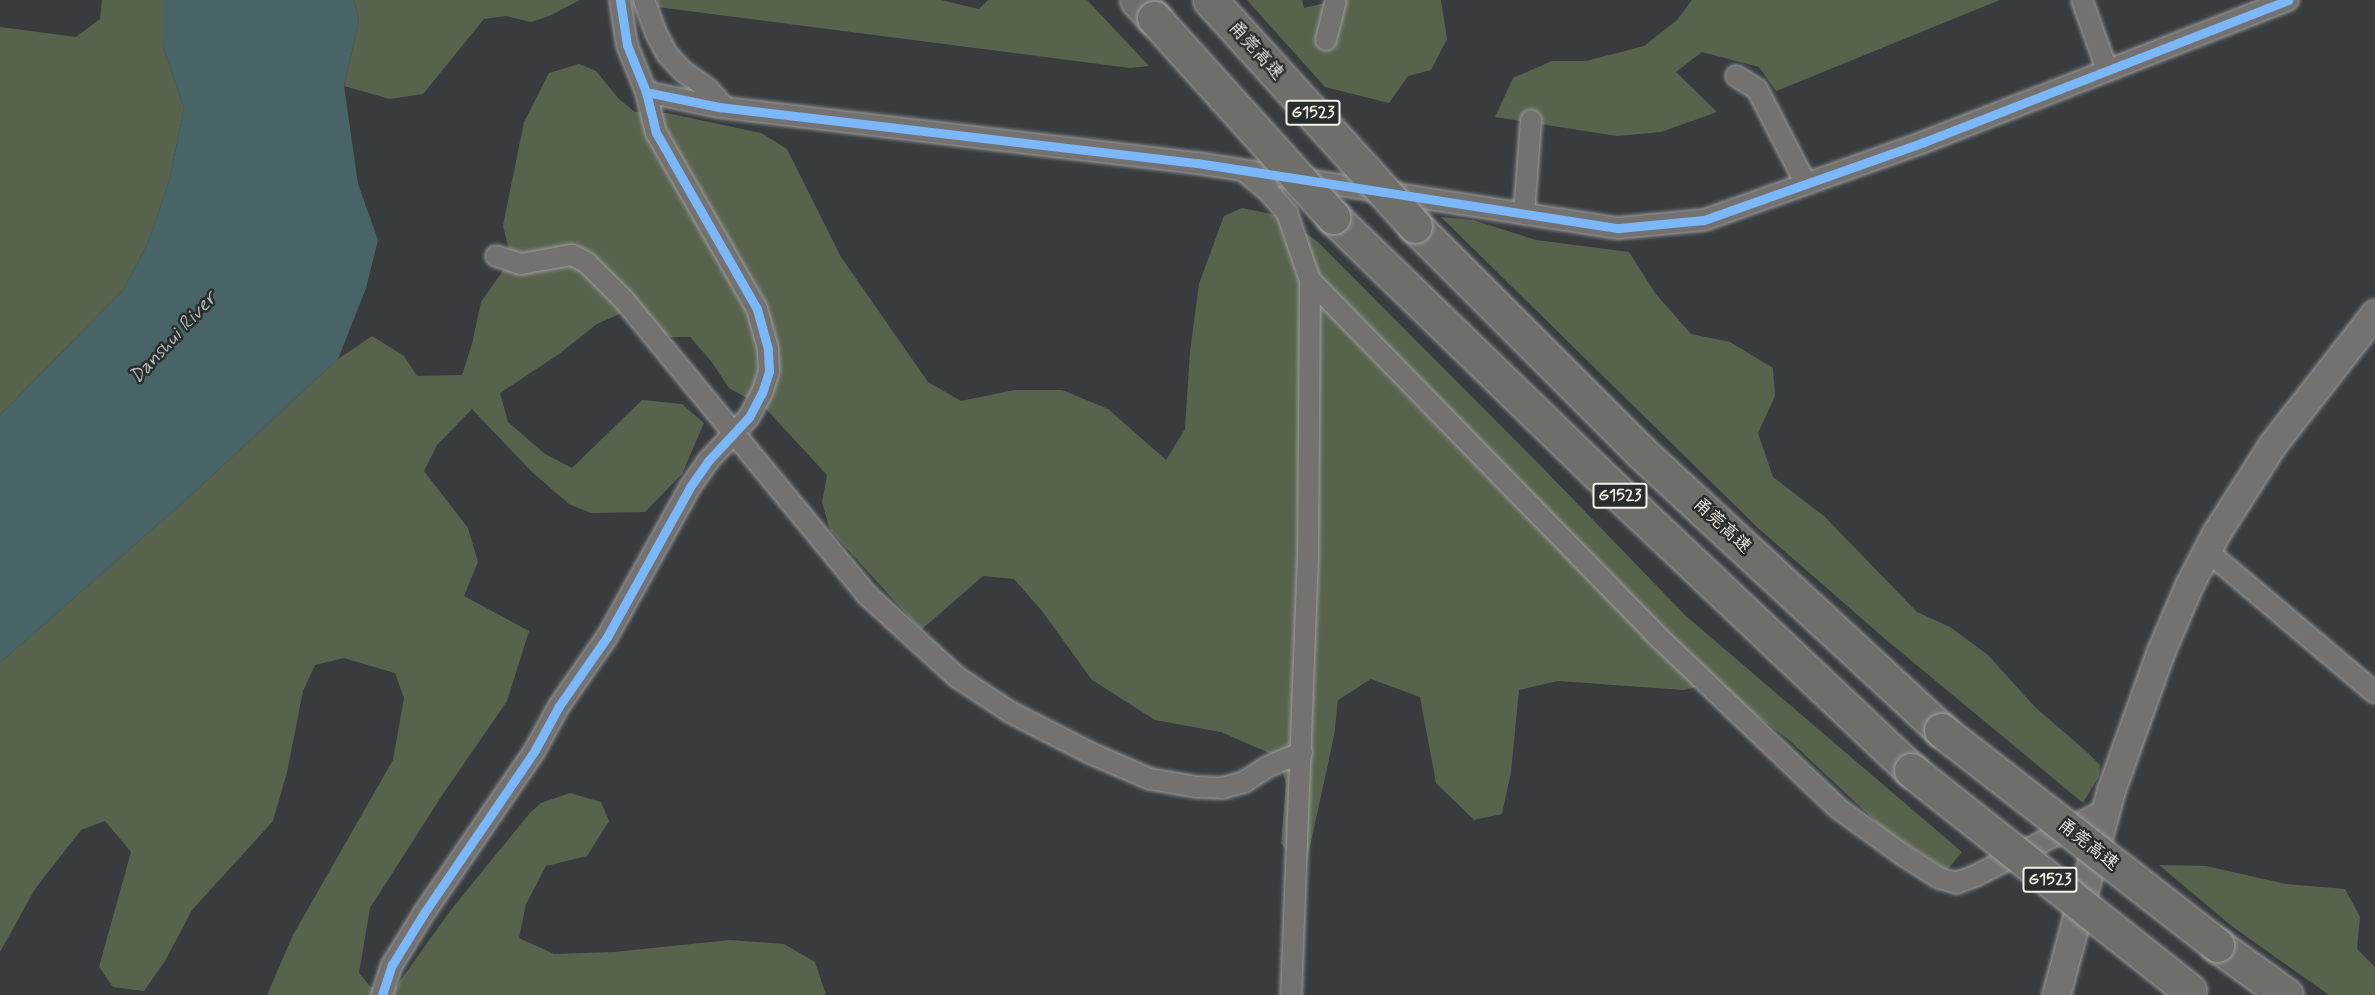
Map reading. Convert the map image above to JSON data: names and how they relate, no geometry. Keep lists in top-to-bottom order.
{
  "streets": {
    "highway": ["甬莞高速", "G1523"]
  },
  "water": ["Danshui River"]
}
